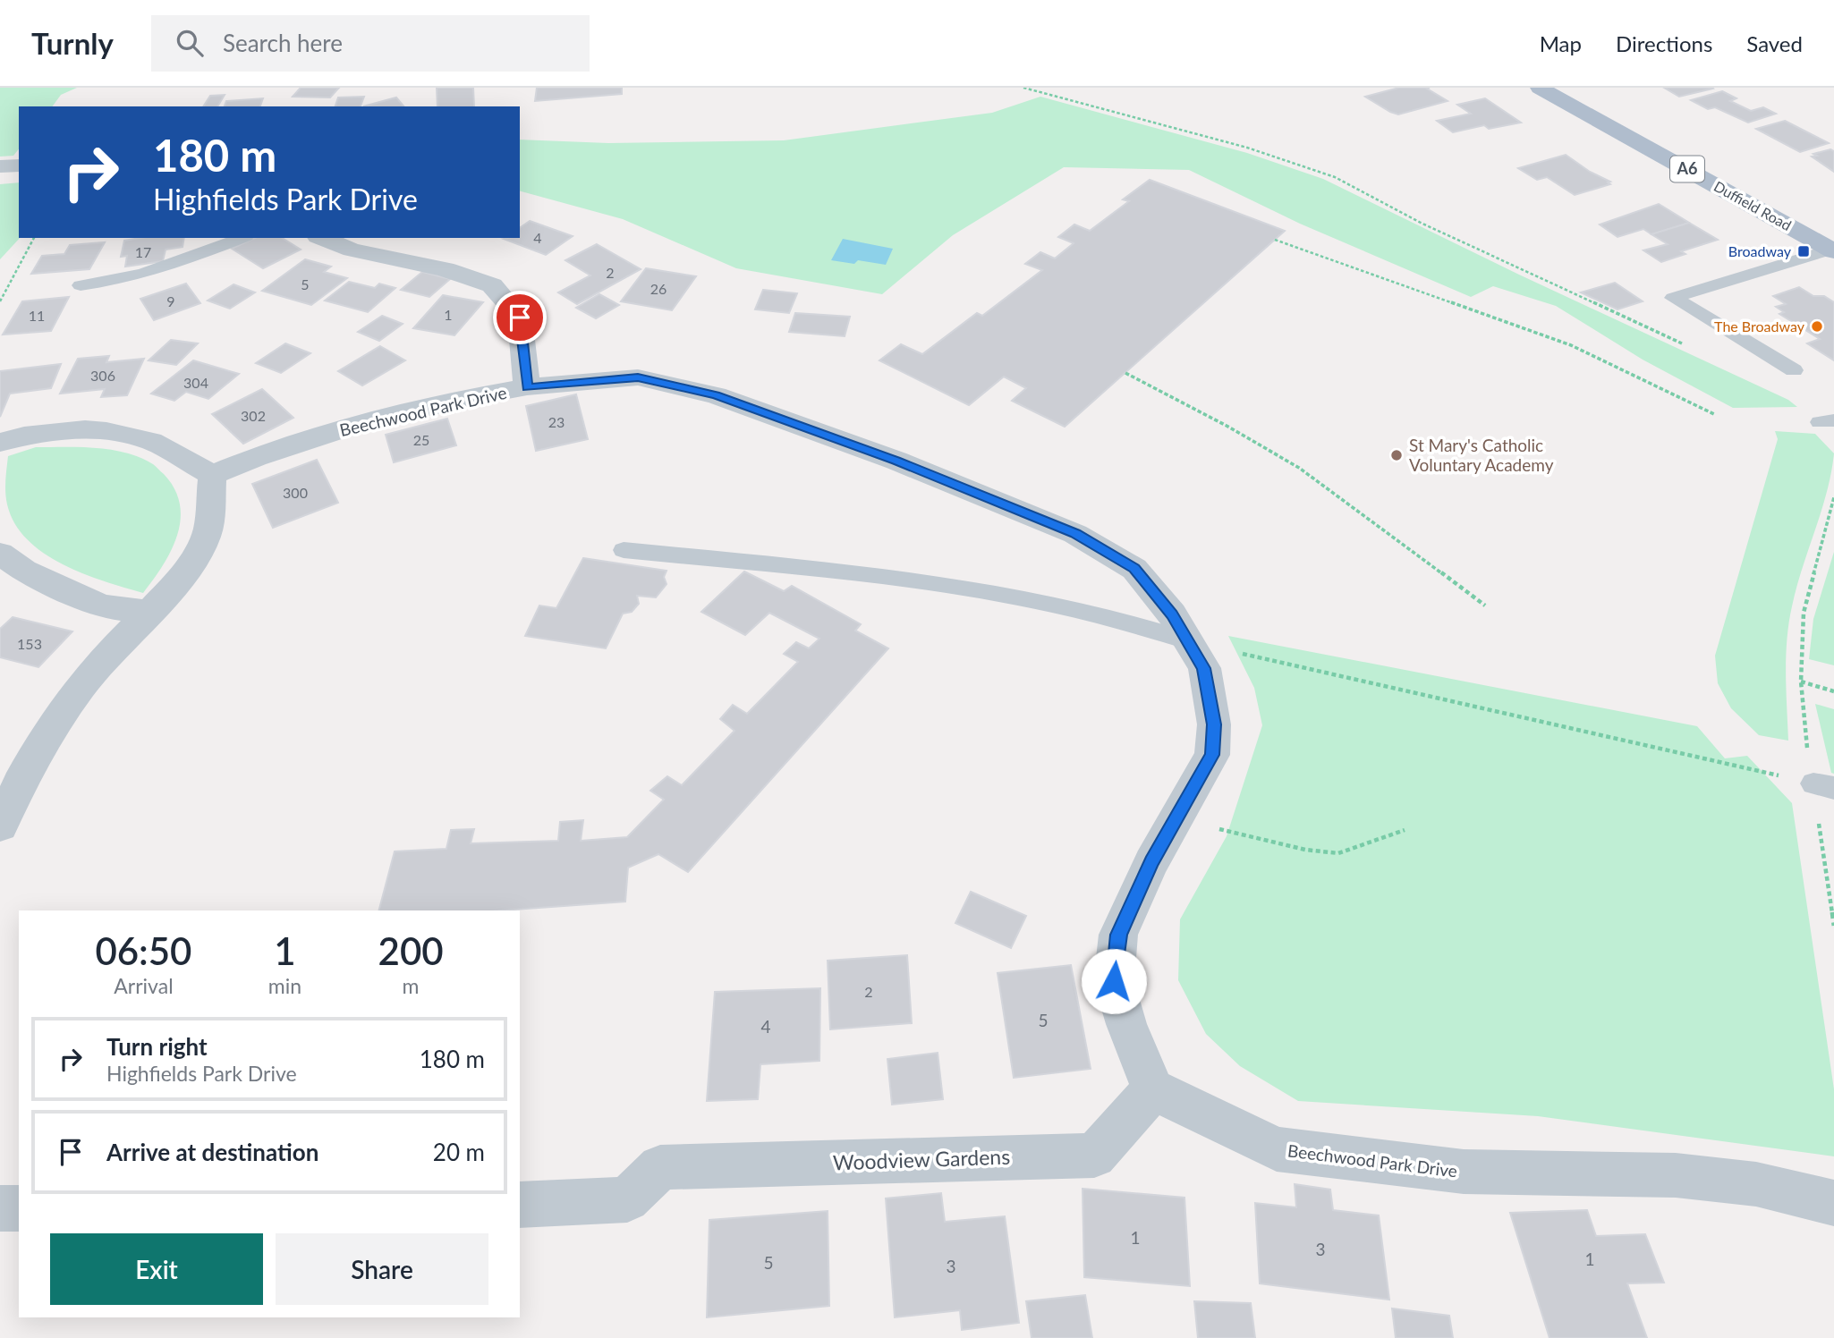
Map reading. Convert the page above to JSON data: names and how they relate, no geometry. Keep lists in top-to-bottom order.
{
  "streets": {
    "main road": ["A6", "Duffield Road"],
    "street": ["Beechwood Park Drive", "Woodview Gardens"]
  },
  "crossings": [
    ["Beechwood Park Drive", "Woodview Gardens"]
  ],
  "places": {
    "transit": ["Broadway"],
    "other": ["The Broadway", "St Mary's Catholic Voluntary Academy"]
  },
  "house_numbers": [
    "4",
    "17",
    "2",
    "5",
    "26",
    "9",
    "1",
    "11",
    "306",
    "304",
    "302",
    "23",
    "25",
    "300",
    "153",
    "2",
    "5",
    "4",
    "1",
    "3",
    "1",
    "5",
    "3"
  ],
  "page": {
    "header": "Turnly",
    "search": "Search here",
    "nav": ["Map", "Directions", "Saved"],
    "turn": ["180 m", "Highfields Park Drive"],
    "eta": [
      "06:50",
      "Arrival",
      "1",
      "min",
      "200",
      "m"
    ],
    "list": [
      {
        "name": "Turn right",
        "note": "Highfields Park Drive",
        "value": "180 m"
      },
      {
        "name": "Arrive at destination",
        "value": "20 m"
      }
    ],
    "buttons": ["Exit", "Share"]
  }
}
